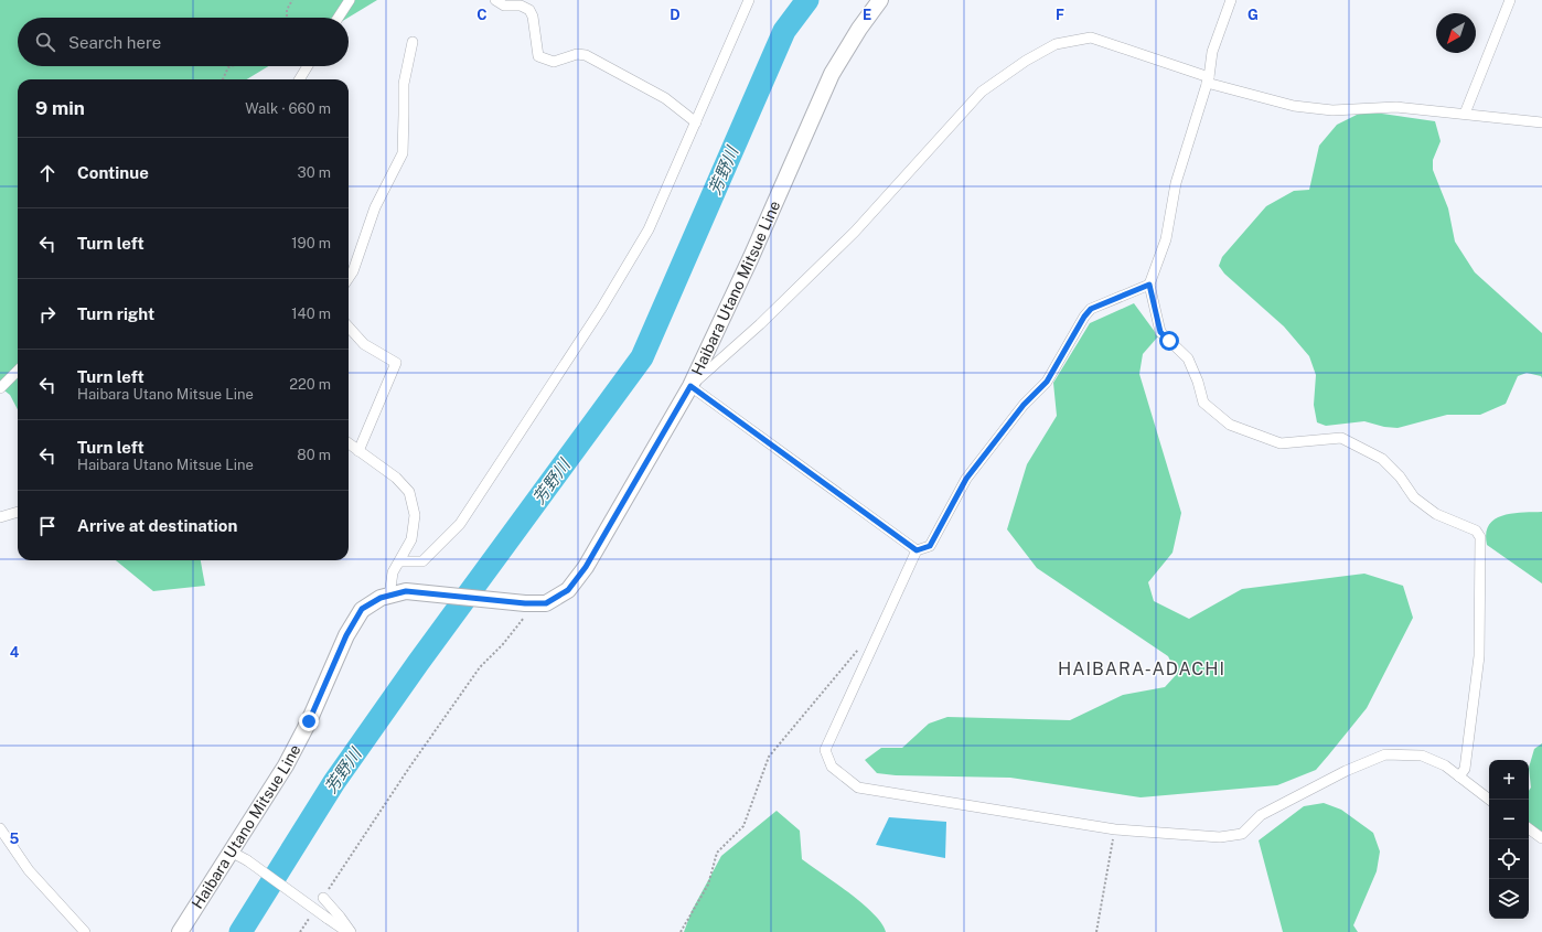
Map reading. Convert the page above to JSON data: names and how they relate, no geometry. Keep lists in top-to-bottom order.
{
  "streets": {
    "main road": ["Haibara Utano Mitsue Line"]
  },
  "districts": ["HAIBARA-ADACHI"],
  "water": ["芳野川"],
  "north": "bottom left",
  "page": {
    "search": "Search here",
    "heading": ["9 min", "Walk · 660 m"],
    "list": [
      ["Continue", "30 m"],
      ["Turn left", "190 m"],
      ["Turn right", "140 m"],
      ["Turn left", "Haibara Utano Mitsue Line", "220 m"],
      ["Turn left", "Haibara Utano Mitsue Line", "80 m"],
      "Arrive at destination"
    ],
    "map_buttons": ["+", "−"]
  },
  "grid": {
    "columns": [
      "C",
      "D",
      "E",
      "F",
      "G"
    ],
    "rows": ["4", "5"]
  }
}
